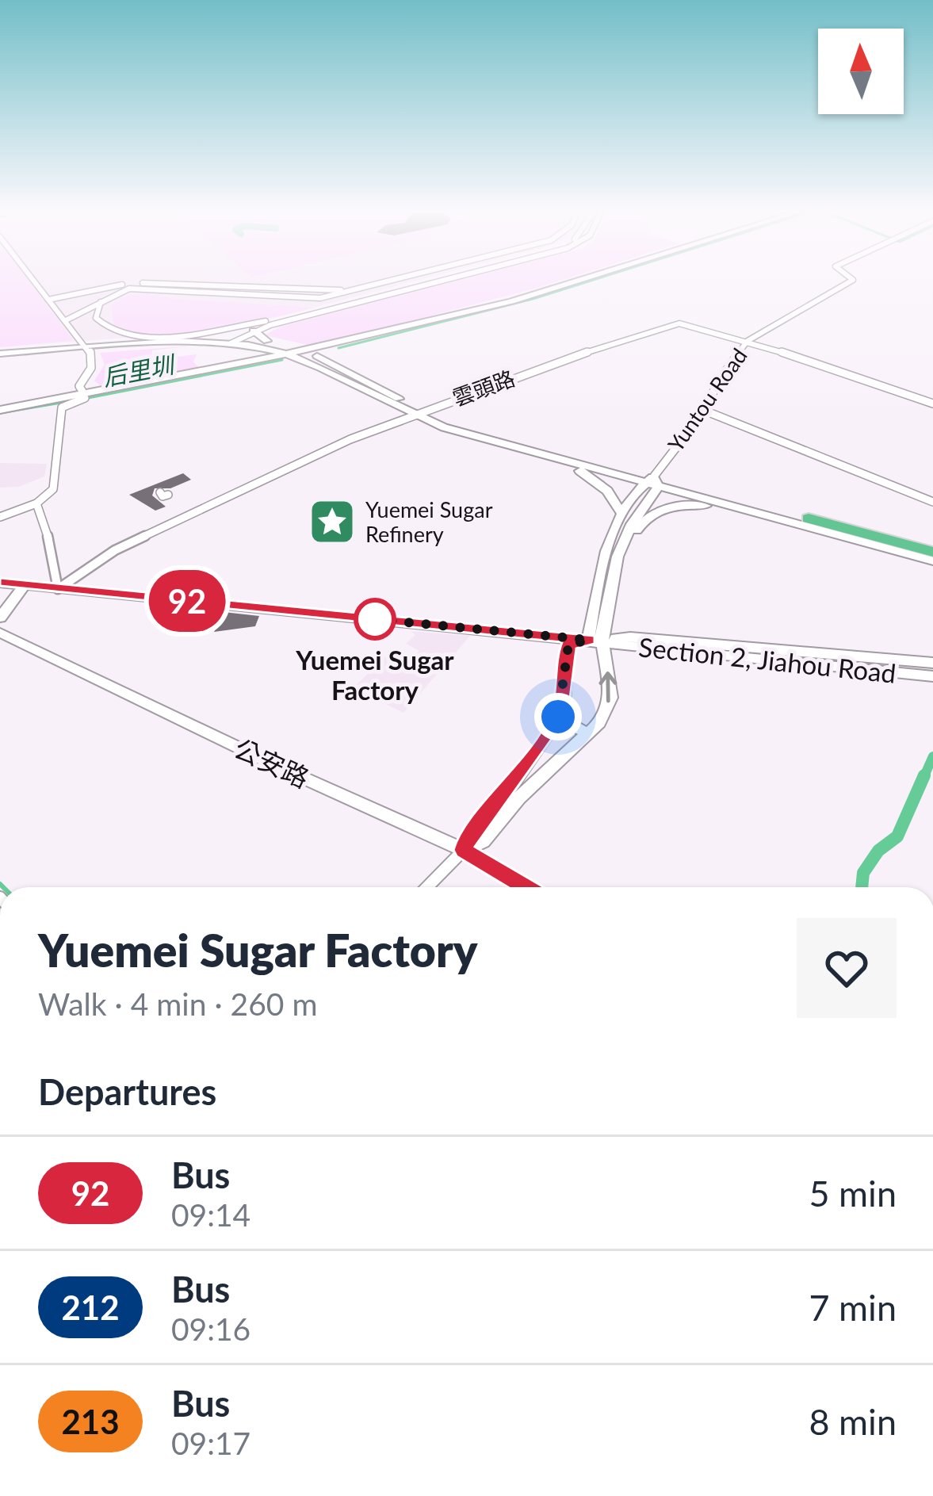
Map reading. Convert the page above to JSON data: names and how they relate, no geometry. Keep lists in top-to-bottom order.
{
  "streets": {
    "street": [
      "雲頭路",
      "Yuntou Road",
      "Section 2, Jiahou Road",
      "公安路"
    ]
  },
  "crossings": [
    ["雲頭路", "Yuntou Road"],
    ["雲頭路", "Section 2, Jiahou Road"]
  ],
  "water": ["后里圳"],
  "places": {
    "place": ["Yuemei Sugar Refinery"],
    "other": ["Yuemei Sugar Factory"]
  },
  "lines": ["bus line 92"],
  "north": "top",
  "page": {
    "on_map": "92",
    "heading": [
      ["Yuemei Sugar Factory", "Walk · 4 min · 260 m"],
      "Departures"
    ],
    "list": [
      {
        "mark": "92",
        "name": "Bus",
        "note": "09:14",
        "value": "5 min"
      },
      {
        "mark": "212",
        "name": "Bus",
        "note": "09:16",
        "value": "7 min"
      },
      {
        "mark": "213",
        "name": "Bus",
        "note": "09:17",
        "value": "8 min"
      }
    ]
  }
}
